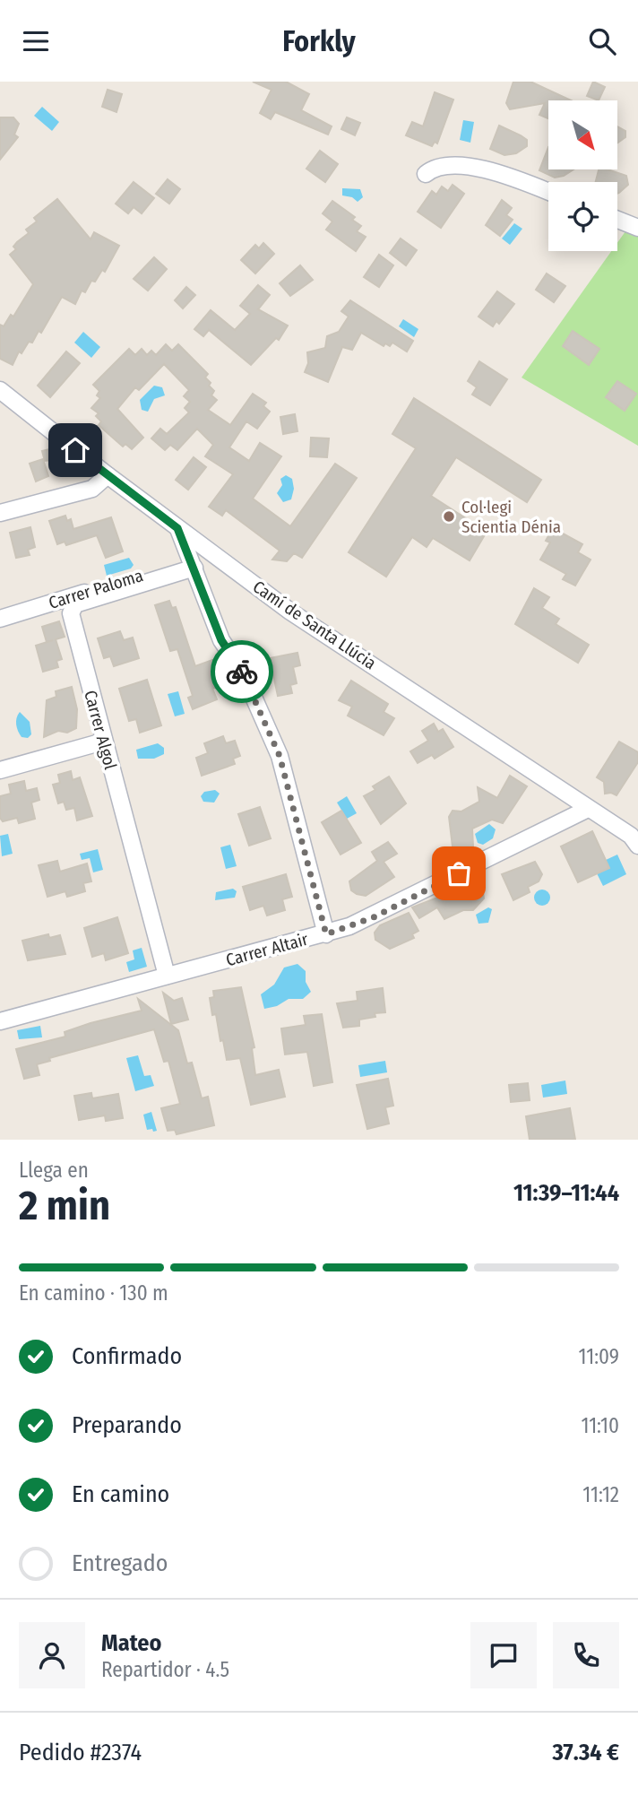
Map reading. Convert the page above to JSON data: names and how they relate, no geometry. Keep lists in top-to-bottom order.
{
  "streets": {
    "street": [
      "Carrer Paloma",
      "Camí de Santa Llúcia",
      "Carrer Algol",
      "Carrer Altair"
    ]
  },
  "crossings": [
    ["Carrer Paloma", "Carrer Algol"],
    ["Camí de Santa Llúcia", "Carrer Altair"],
    ["Carrer Algol", "Carrer Altair"]
  ],
  "places": ["Col·legi Scientia Dénia"],
  "north": "bottom right",
  "page": {
    "header": "Forkly",
    "heading": ["2 min", "Llega en", "11:39–11:44"],
    "panel": [
      "Mateo",
      "Repartidor · 4.5",
      "Pedido #2374",
      "37.34 €"
    ],
    "bar": "En camino · 130 m",
    "list": [
      ["Confirmado", "11:09"],
      ["Preparando", "11:10"],
      ["En camino", "11:12"],
      "Entregado"
    ]
  }
}
